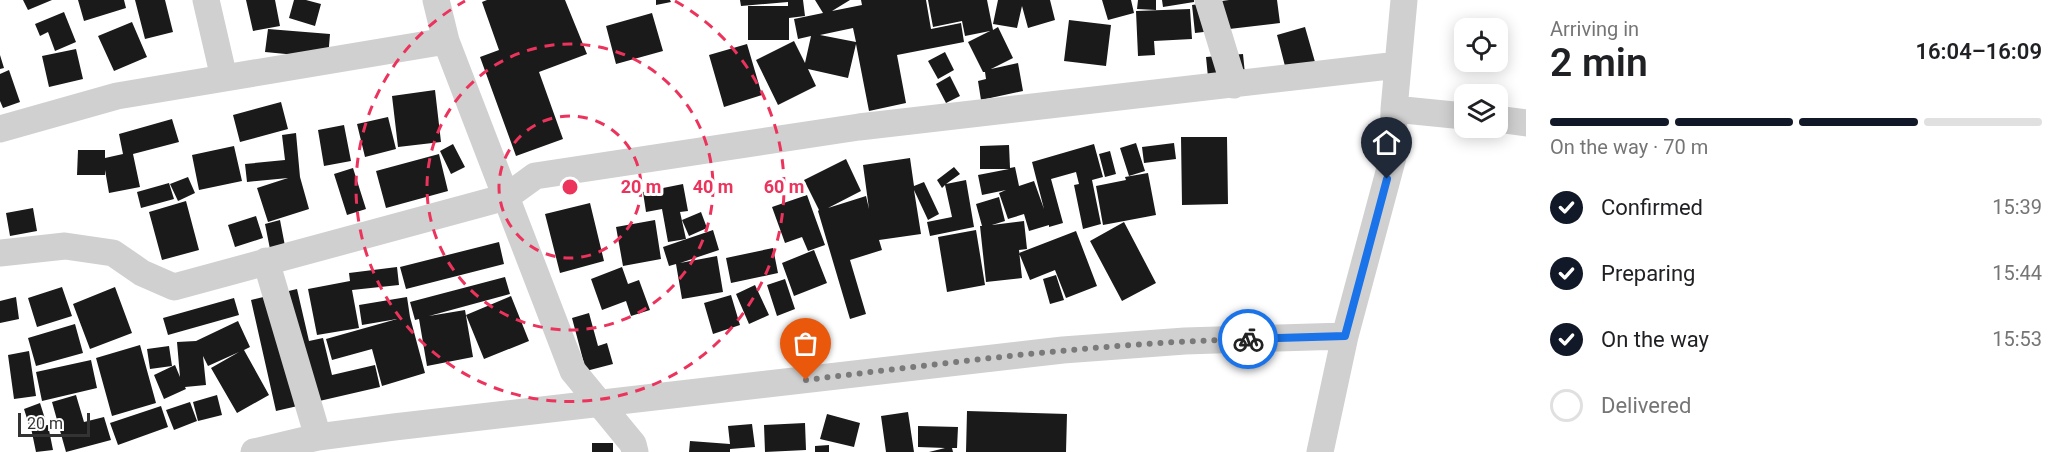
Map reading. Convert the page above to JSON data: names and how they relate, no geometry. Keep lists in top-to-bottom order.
{
  "scale_bar": "20 m",
  "page": {
    "heading": ["2 min", "Arriving in", "16:04–16:09"],
    "bar": "On the way · 70 m",
    "list": [
      ["Confirmed", "15:39"],
      ["Preparing", "15:44"],
      ["On the way", "15:53"],
      "Delivered"
    ],
    "scale": "20 m"
  },
  "rings": ["20 m", "40 m", "60 m"]
}
